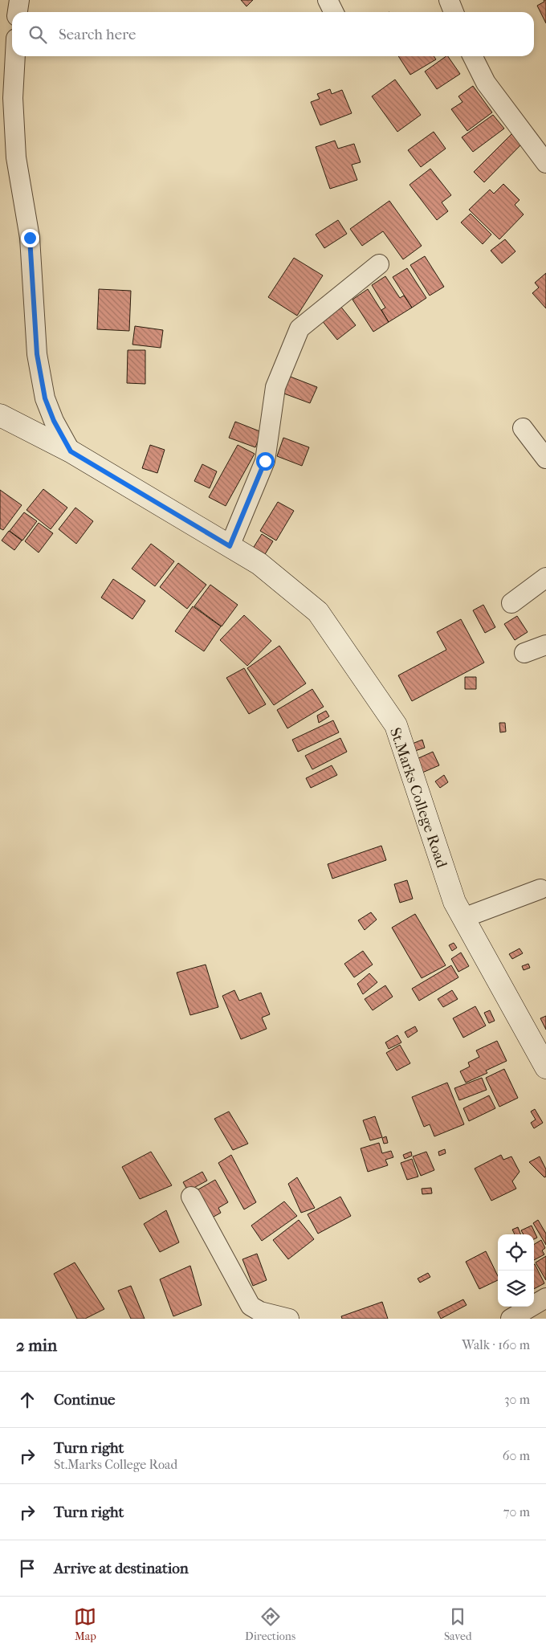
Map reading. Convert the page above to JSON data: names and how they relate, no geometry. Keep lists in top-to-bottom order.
{
  "streets": {
    "main road": ["St.Marks College Road"]
  },
  "page": {
    "search": "Search here",
    "heading": ["2 min", "Walk · 160 m"],
    "list": [
      ["Continue", "30 m"],
      ["Turn right", "St.Marks College Road", "60 m"],
      ["Turn right", "70 m"],
      "Arrive at destination"
    ],
    "nav": ["Map", "Directions", "Saved"]
  }
}
